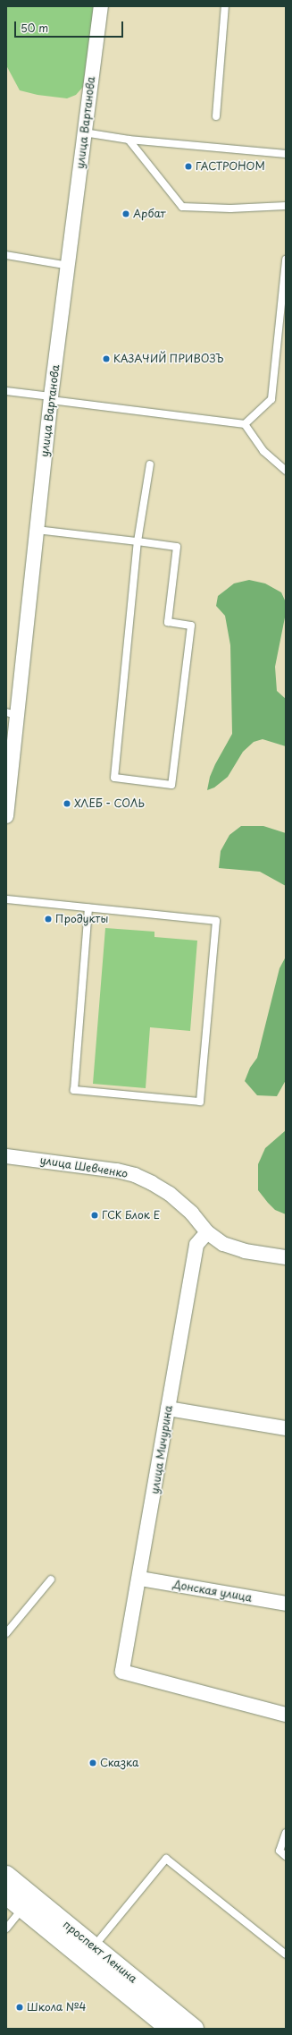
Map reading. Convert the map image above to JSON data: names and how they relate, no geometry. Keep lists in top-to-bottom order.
{
  "streets": {
    "main road": ["проспект Ленина"],
    "street": [
      "улица Вартанова",
      "улица Шевченко",
      "улица Мичурина",
      "Донская улица"
    ]
  },
  "crossings": [
    ["улица Шевченко", "улица Мичурина"],
    ["улица Мичурина", "Донская улица"]
  ],
  "places": [
    "ГАСТРОНОМ",
    "Арбат",
    "КАЗАЧИЙ ПРИВОЗЪ",
    "ХЛЕБ - СОЛЬ",
    "Продукты",
    "ГСК Блок Е",
    "Сказка",
    "Школа №4"
  ],
  "scale_bar": "50 m"
}
